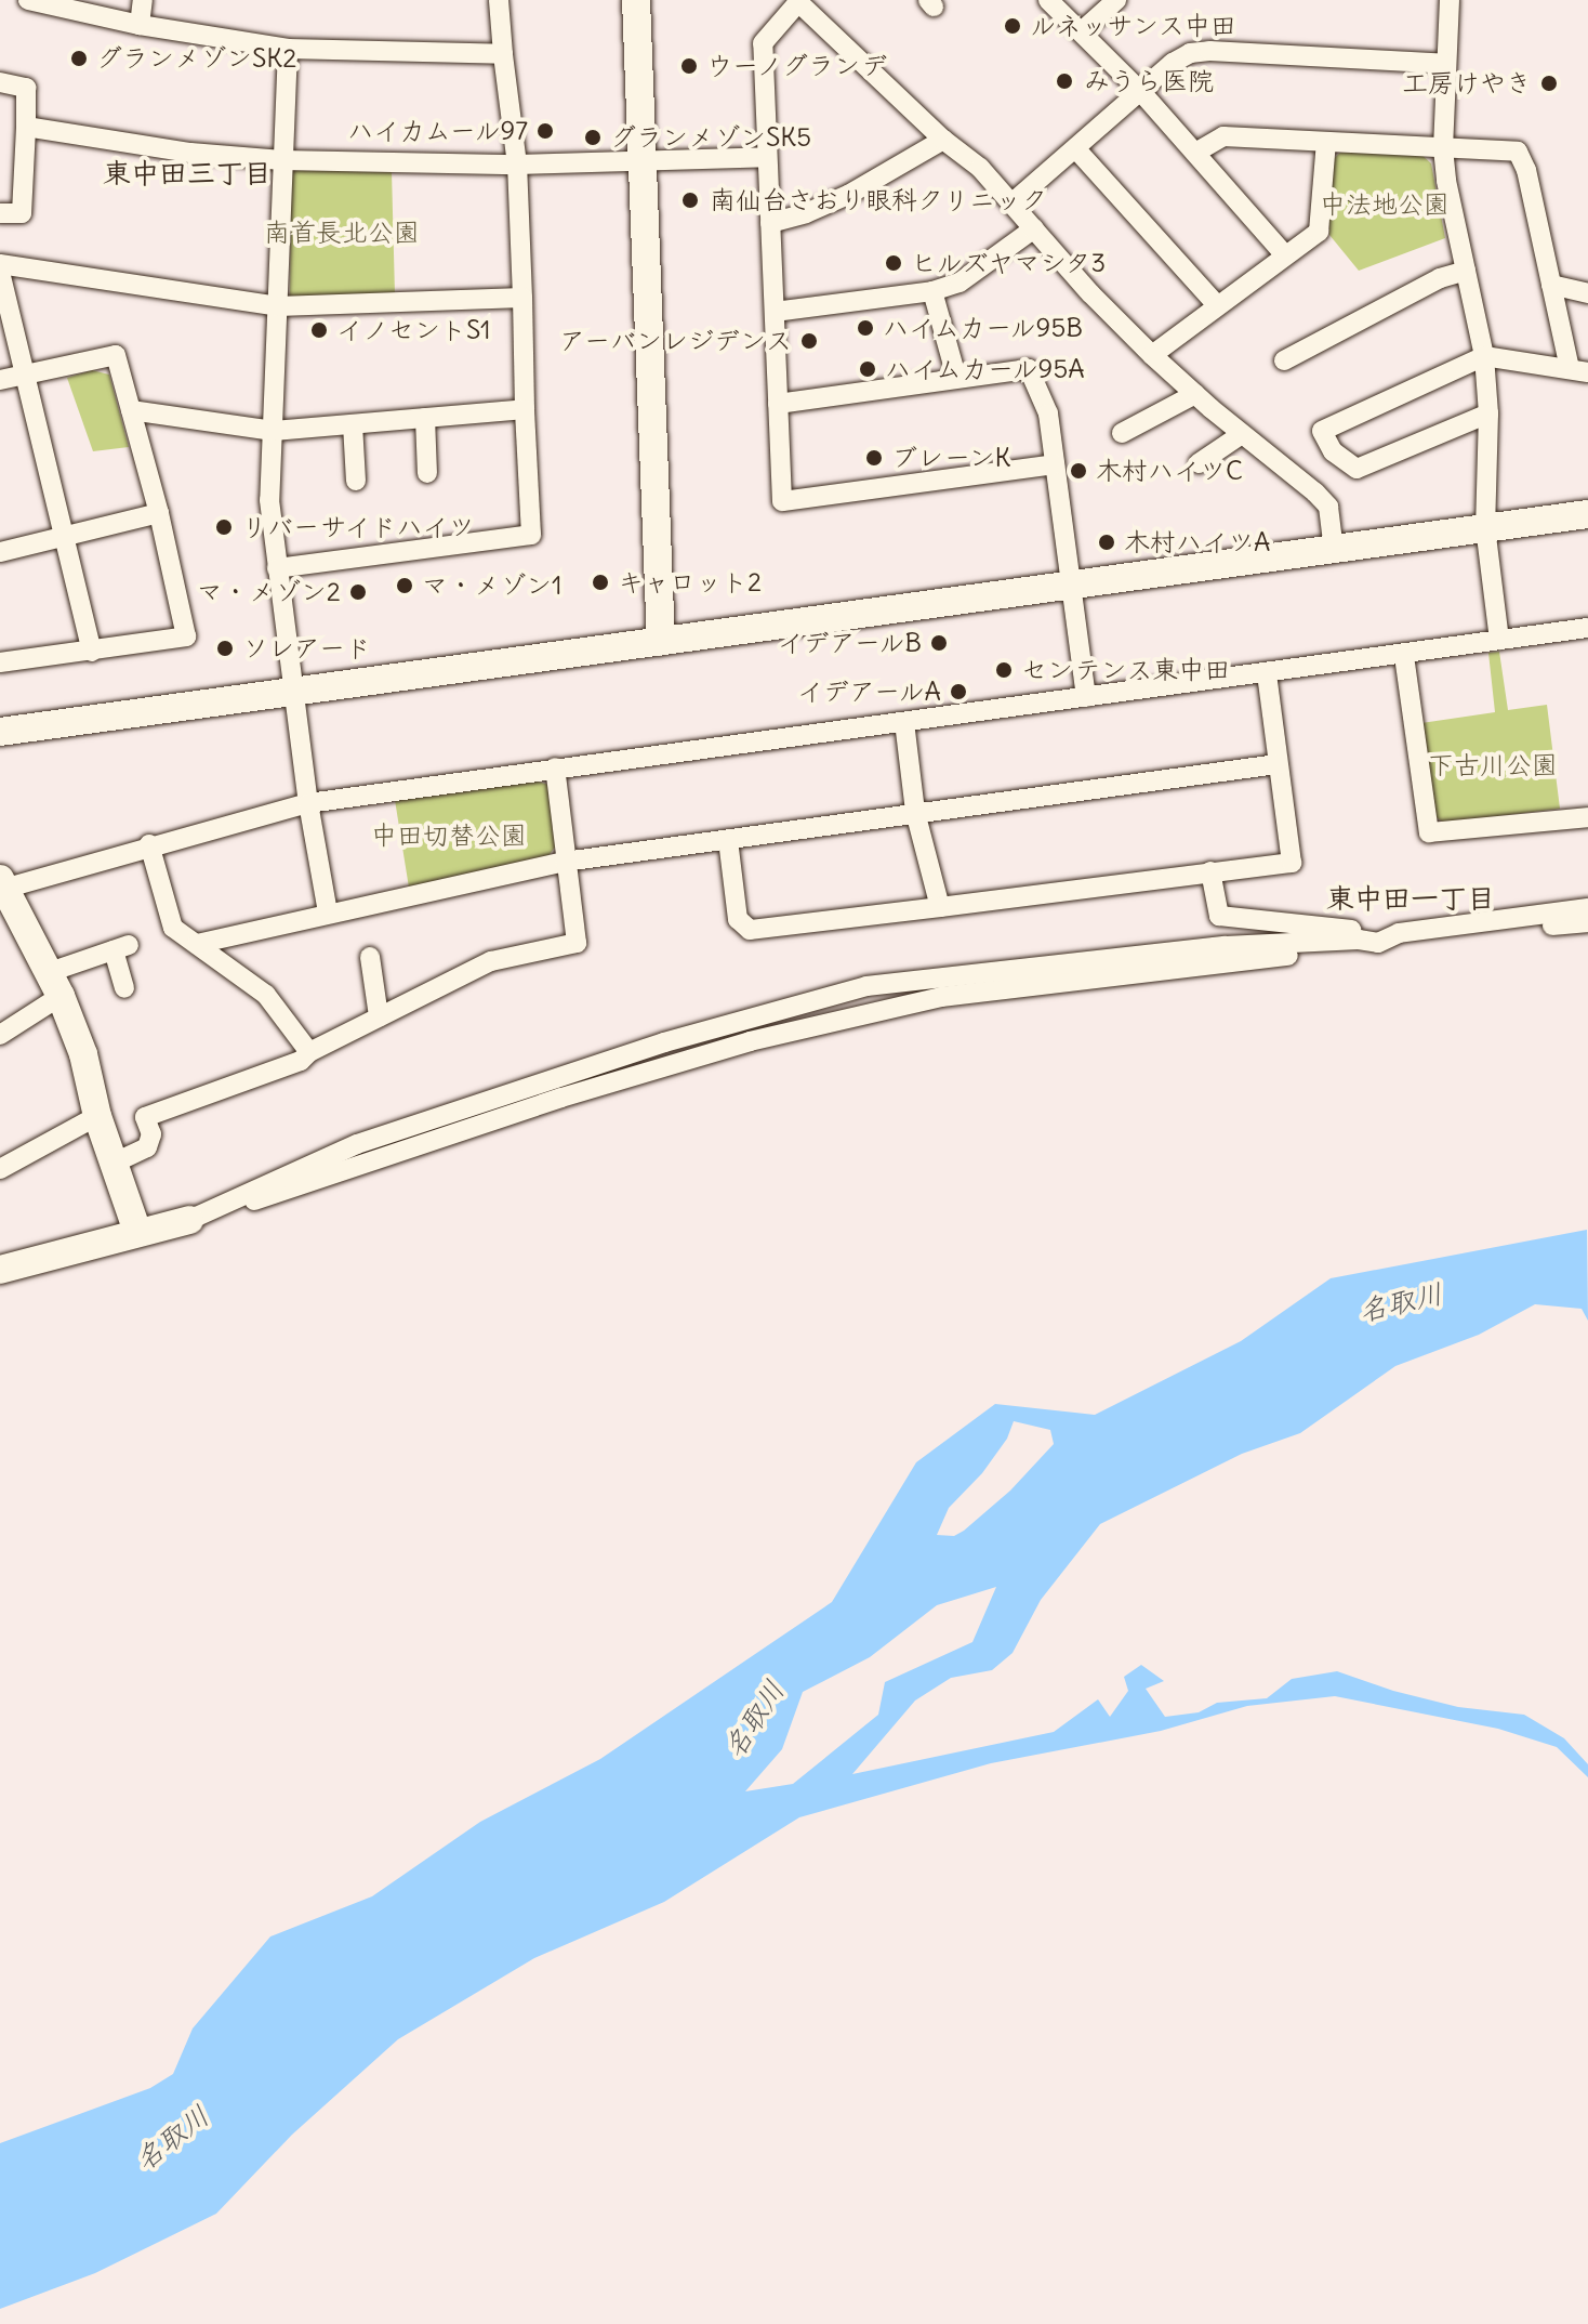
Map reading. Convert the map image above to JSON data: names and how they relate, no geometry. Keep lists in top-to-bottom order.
{
  "districts": ["東中田三丁目", "東中田一丁目"],
  "water": ["名取川"],
  "parks": [
    "中法地公園",
    "南首長北公園",
    "下古川公園",
    "中田切替公園"
  ],
  "places": [
    "ルネッサンス中田",
    "グランメゾンSK2",
    "ウーノグランデ",
    "みうら医院",
    "工房けやき",
    "ハイカムール97",
    "グランメゾンSK5",
    "南仙台さおり眼科クリニック",
    "ヒルズヤマシタ3",
    "ハイムカール95B",
    "イノセントS1",
    "アーバンレジデンス",
    "ハイムカール95A",
    "ブレーンK",
    "木村ハイツC",
    "リバーサイドハイツ",
    "木村ハイツA",
    "キャロット2",
    "マ・メゾン1",
    "マ・メゾン2",
    "イデアールB",
    "ソレアード",
    "センテンス東中田",
    "イデアールA"
  ]
}
